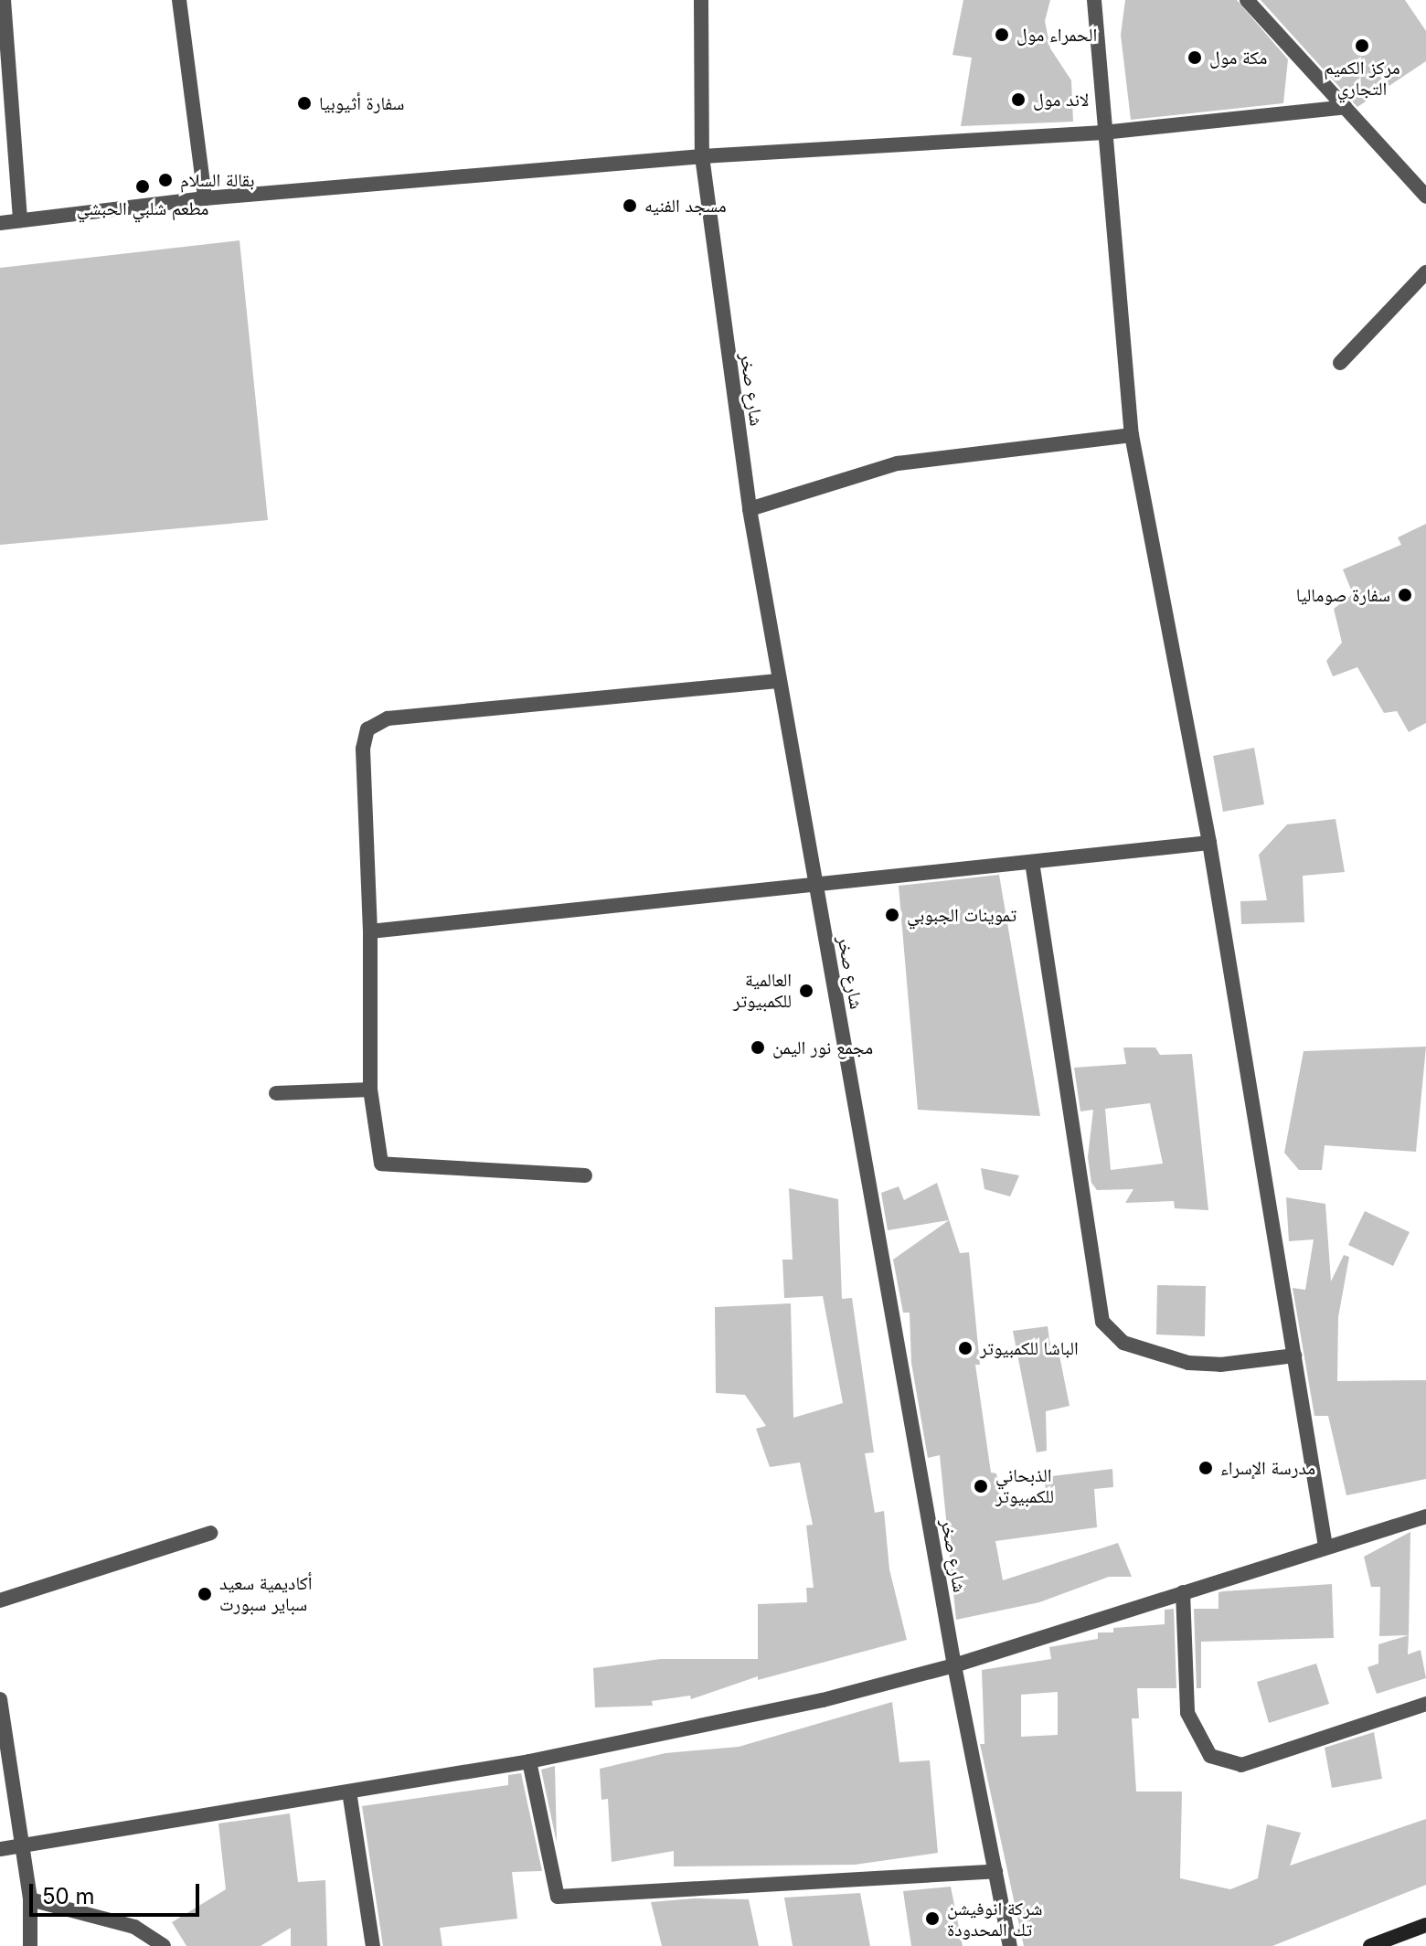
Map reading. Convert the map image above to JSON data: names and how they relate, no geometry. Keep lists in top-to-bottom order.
{
  "streets": {
    "street": ["شارع صخر"]
  },
  "places": [
    "الحمراء مول",
    "مركز الكميم التجاري",
    "مكة مول",
    "لاند مول",
    "سفارة أثيوبيا",
    "بقالة السلام",
    "مطعم شلبي الحبشي",
    "مسجد الفنيه",
    "سفارة صوماليا",
    "تموينات الجبوبي",
    "العالمية للكمبيوتر",
    "مجمع نور اليمن",
    "الباشا للكمبيوتر",
    "مدرسة الإسراء",
    "الذبحاني للكمبيوتر",
    "أكاديمية سعيد سباير سبورت",
    "شركة انوفيشن تك المحدودة"
  ],
  "scale_bar": "50 m"
}
